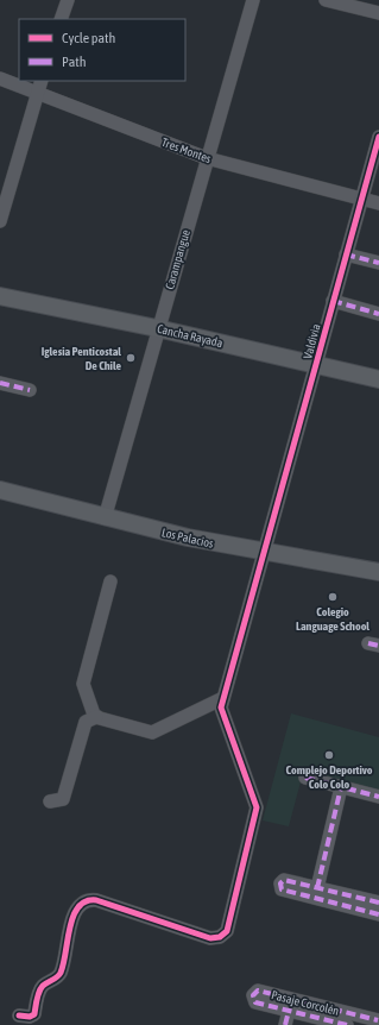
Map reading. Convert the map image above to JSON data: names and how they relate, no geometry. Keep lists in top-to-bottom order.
{
  "streets": {
    "main road": ["Cancha Rayada", "Los Palacios"],
    "street": [
      "Tres Montes",
      "Carampangue",
      "Valdivia",
      "Pasaje Corcolén"
    ]
  },
  "crossings": [
    ["Tres Montes", "Carampangue"],
    ["Tres Montes", "Valdivia"],
    ["Carampangue", "Cancha Rayada"],
    ["Carampangue", "Los Palacios"],
    ["Cancha Rayada", "Valdivia"],
    ["Valdivia", "Los Palacios"]
  ],
  "places": ["Iglesia Penticostal De Chile", "Colegio Language School", "Complejo Deportivo Colo Colo"],
  "legend": ["Cycle path", "Path"]
}
